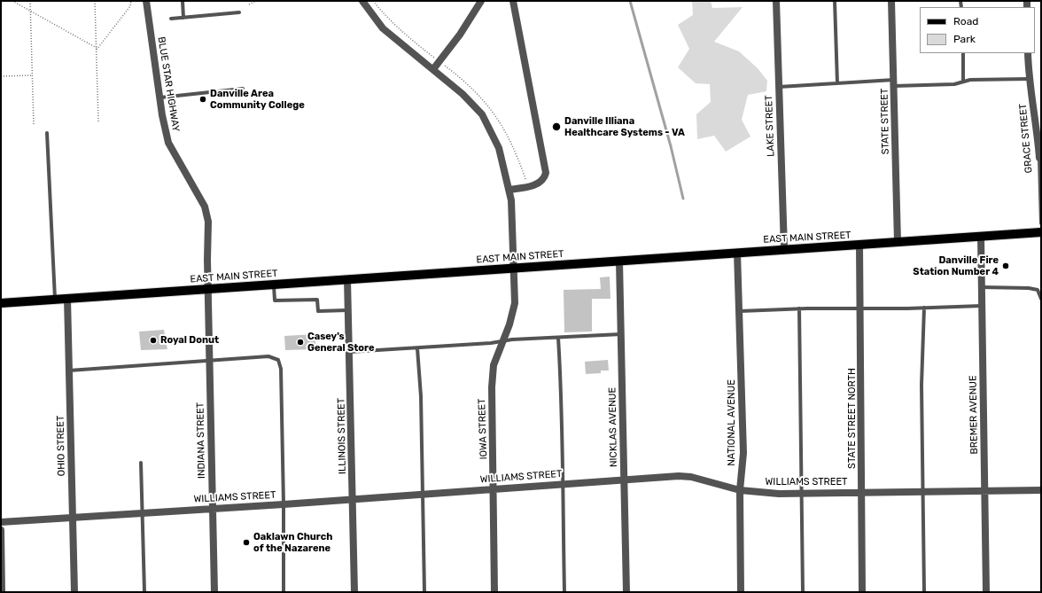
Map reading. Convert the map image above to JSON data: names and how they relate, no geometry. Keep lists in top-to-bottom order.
{
  "streets": {
    "main road": ["EAST MAIN STREET"],
    "street": [
      "BLUE STAR HIGHWAY",
      "STATE STREET",
      "LAKE STREET",
      "GRACE STREET",
      "BREMER AVENUE",
      "STATE STREET NORTH",
      "NATIONAL AVENUE",
      "NICKLAS AVENUE",
      "IOWA STREET",
      "ILLINOIS STREET",
      "INDIANA STREET",
      "OHIO STREET",
      "WILLIAMS STREET"
    ]
  },
  "crossings": [
    ["BLUE STAR HIGHWAY", "EAST MAIN STREET"],
    ["BLUE STAR HIGHWAY", "INDIANA STREET"],
    ["STATE STREET", "EAST MAIN STREET"],
    ["LAKE STREET", "EAST MAIN STREET"],
    ["EAST MAIN STREET", "BREMER AVENUE"],
    ["EAST MAIN STREET", "STATE STREET NORTH"],
    ["EAST MAIN STREET", "NATIONAL AVENUE"],
    ["EAST MAIN STREET", "NICKLAS AVENUE"],
    ["EAST MAIN STREET", "IOWA STREET"],
    ["EAST MAIN STREET", "ILLINOIS STREET"],
    ["EAST MAIN STREET", "INDIANA STREET"],
    ["EAST MAIN STREET", "OHIO STREET"],
    ["BREMER AVENUE", "WILLIAMS STREET"],
    ["STATE STREET NORTH", "WILLIAMS STREET"],
    ["NATIONAL AVENUE", "WILLIAMS STREET"],
    ["NICKLAS AVENUE", "WILLIAMS STREET"],
    ["IOWA STREET", "WILLIAMS STREET"],
    ["ILLINOIS STREET", "WILLIAMS STREET"],
    ["INDIANA STREET", "WILLIAMS STREET"],
    ["OHIO STREET", "WILLIAMS STREET"]
  ],
  "places": [
    "Danville Area Community College",
    "Danville Illiana Healthcare Systems - VA",
    "Danville Fire Station Number 4",
    "Royal Donut",
    "Casey's General Store",
    "Oaklawn Church of the Nazarene"
  ],
  "legend": ["Road", "Park"]
}
